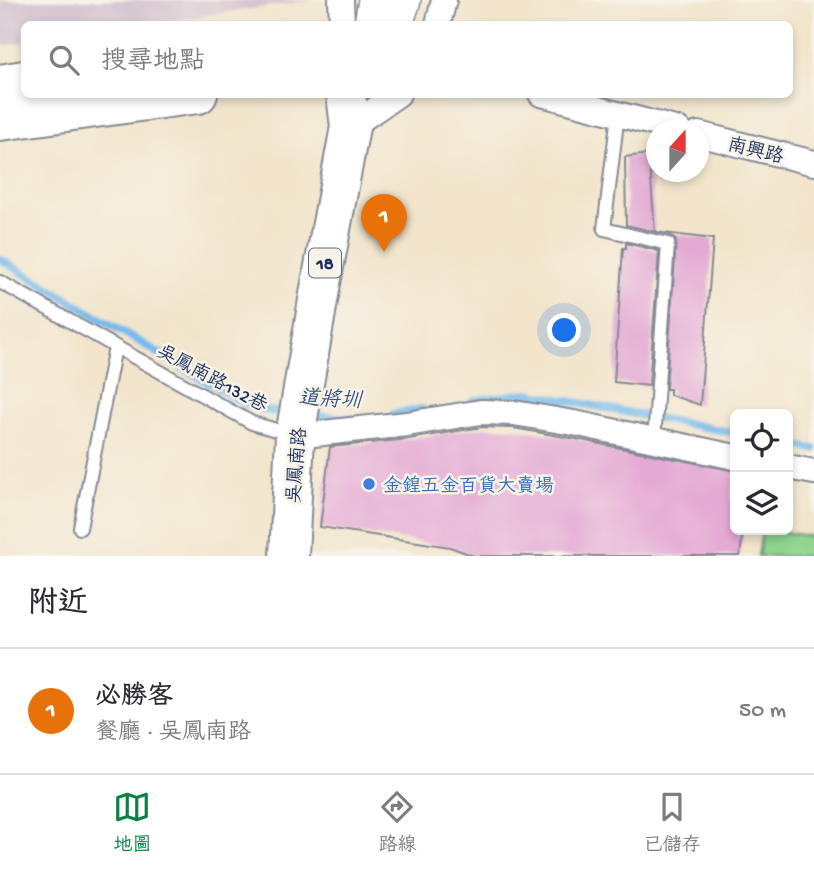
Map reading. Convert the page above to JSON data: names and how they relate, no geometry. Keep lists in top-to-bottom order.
{
  "streets": {
    "main road": ["18", "吳鳳南路"],
    "street": ["南興路"],
    "lane": ["吳鳳南路132巷"]
  },
  "crossings": [
    ["吳鳳南路132巷", "吳鳳南路"]
  ],
  "water": ["道將圳"],
  "places": ["金鍠五金百貨大賣場"],
  "north": "top",
  "page": {
    "search": "搜尋地點",
    "pins": "1",
    "heading": "附近",
    "list": [
      {
        "mark": "1",
        "name": "必勝客",
        "note": "餐廳 · 吳鳳南路",
        "value": "50 m"
      }
    ],
    "nav": ["地圖", "路線", "已儲存"]
  }
}
